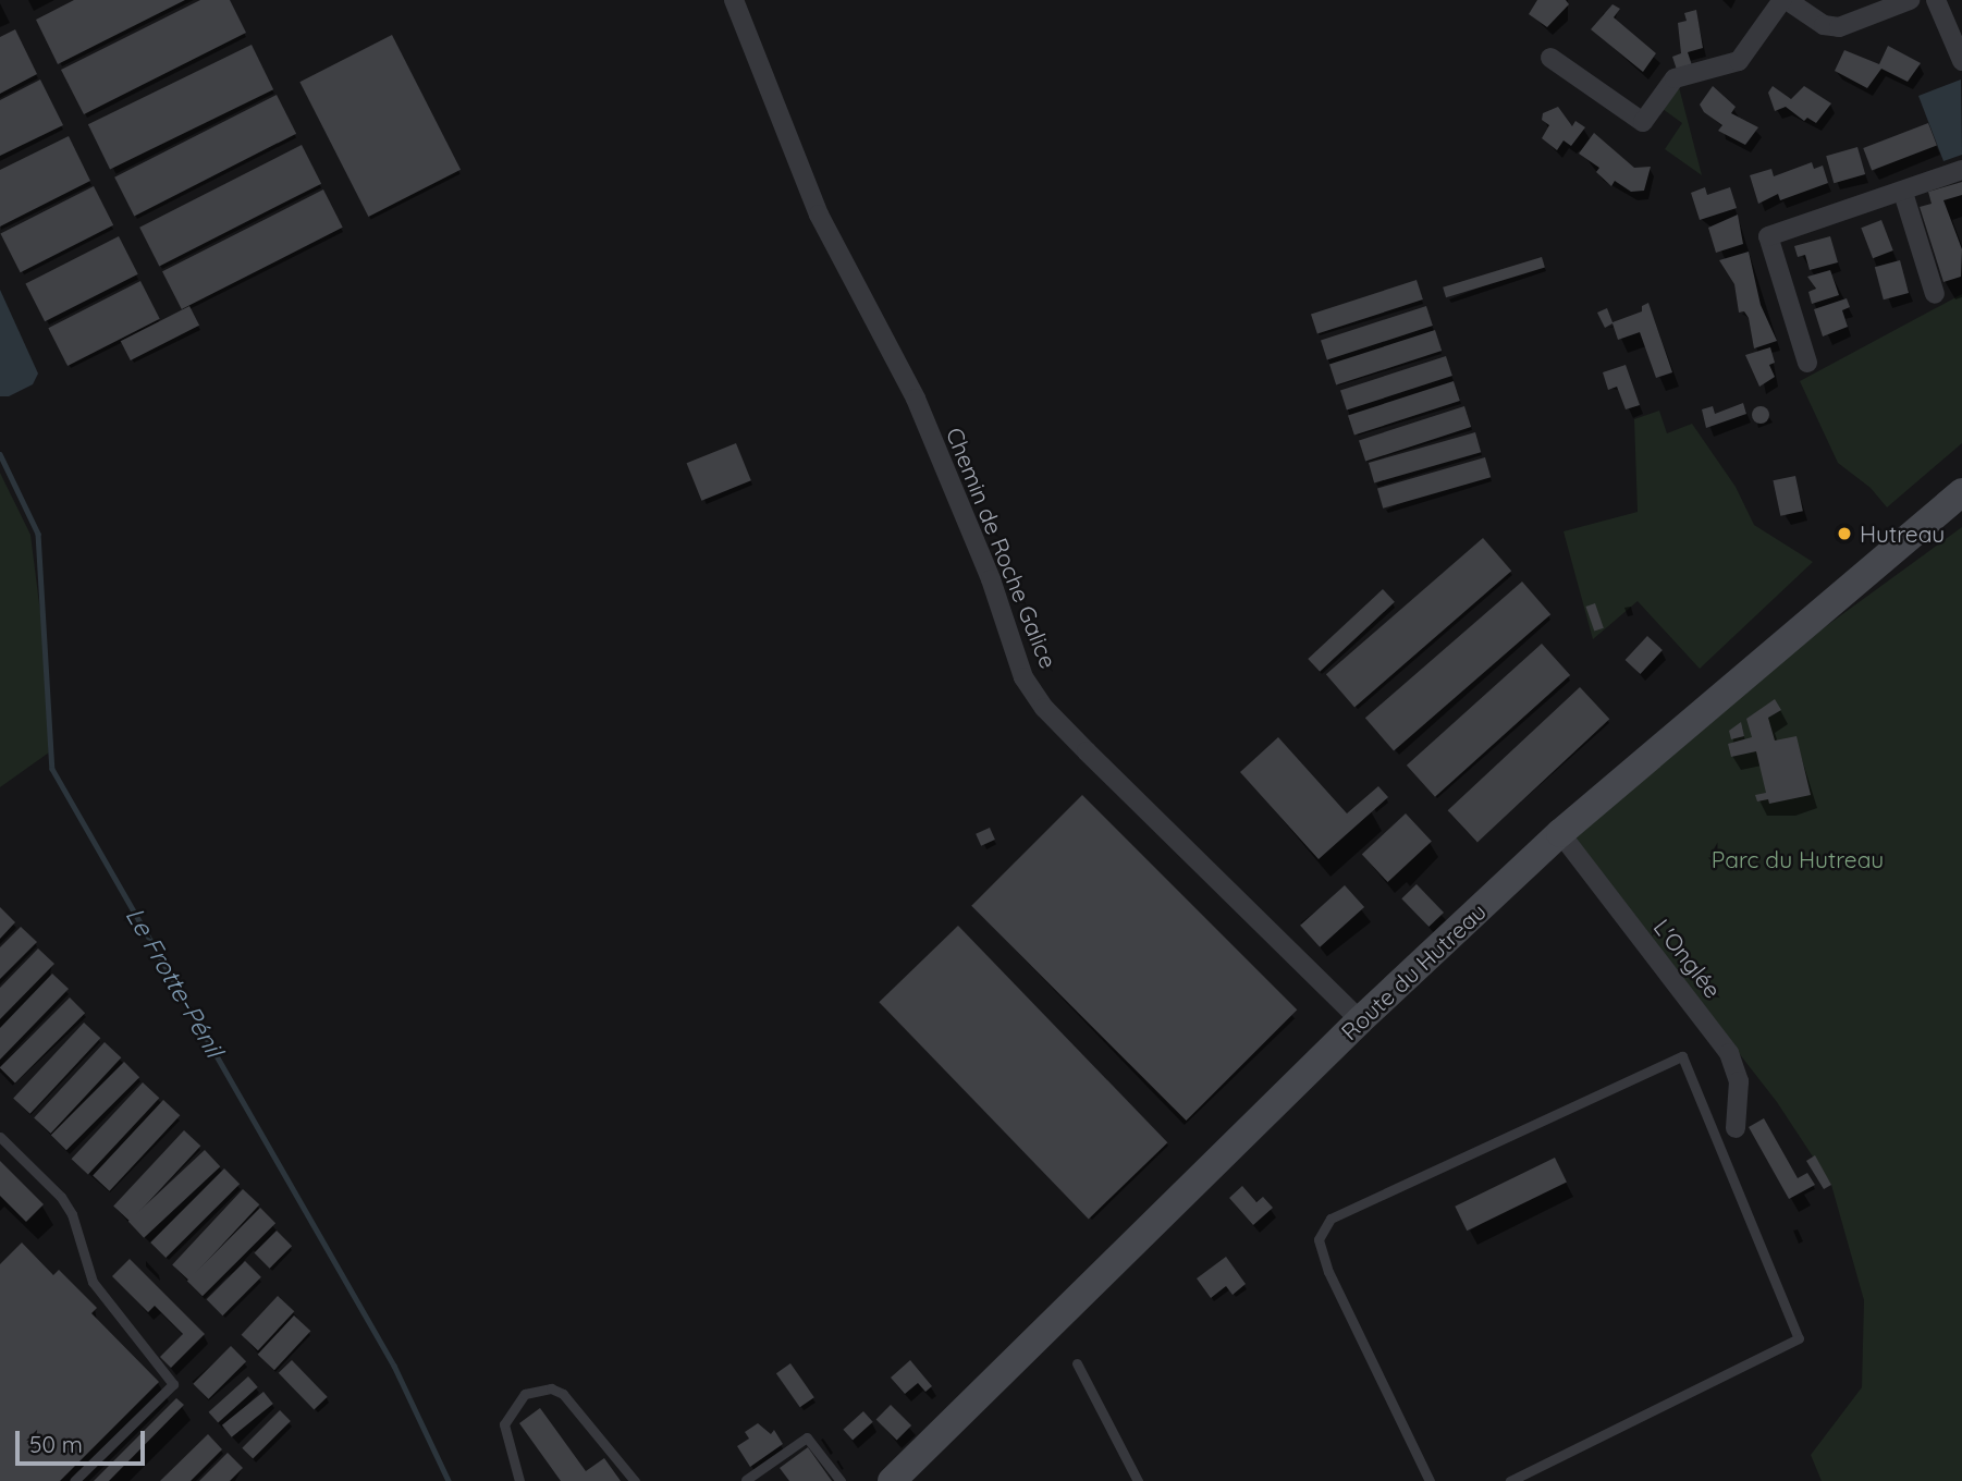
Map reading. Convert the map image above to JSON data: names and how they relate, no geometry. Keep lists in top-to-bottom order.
{
  "streets": {
    "street": ["Chemin de Roche Galice", "L'Onglée", "Route du Hutreau"]
  },
  "crossings": [
    ["Chemin de Roche Galice", "Route du Hutreau"],
    ["L'Onglée", "Route du Hutreau"]
  ],
  "water": ["Le Frotte-Pénil"],
  "parks": ["Parc du Hutreau"],
  "places": ["Hutreau"],
  "scale_bar": "50 m"
}
